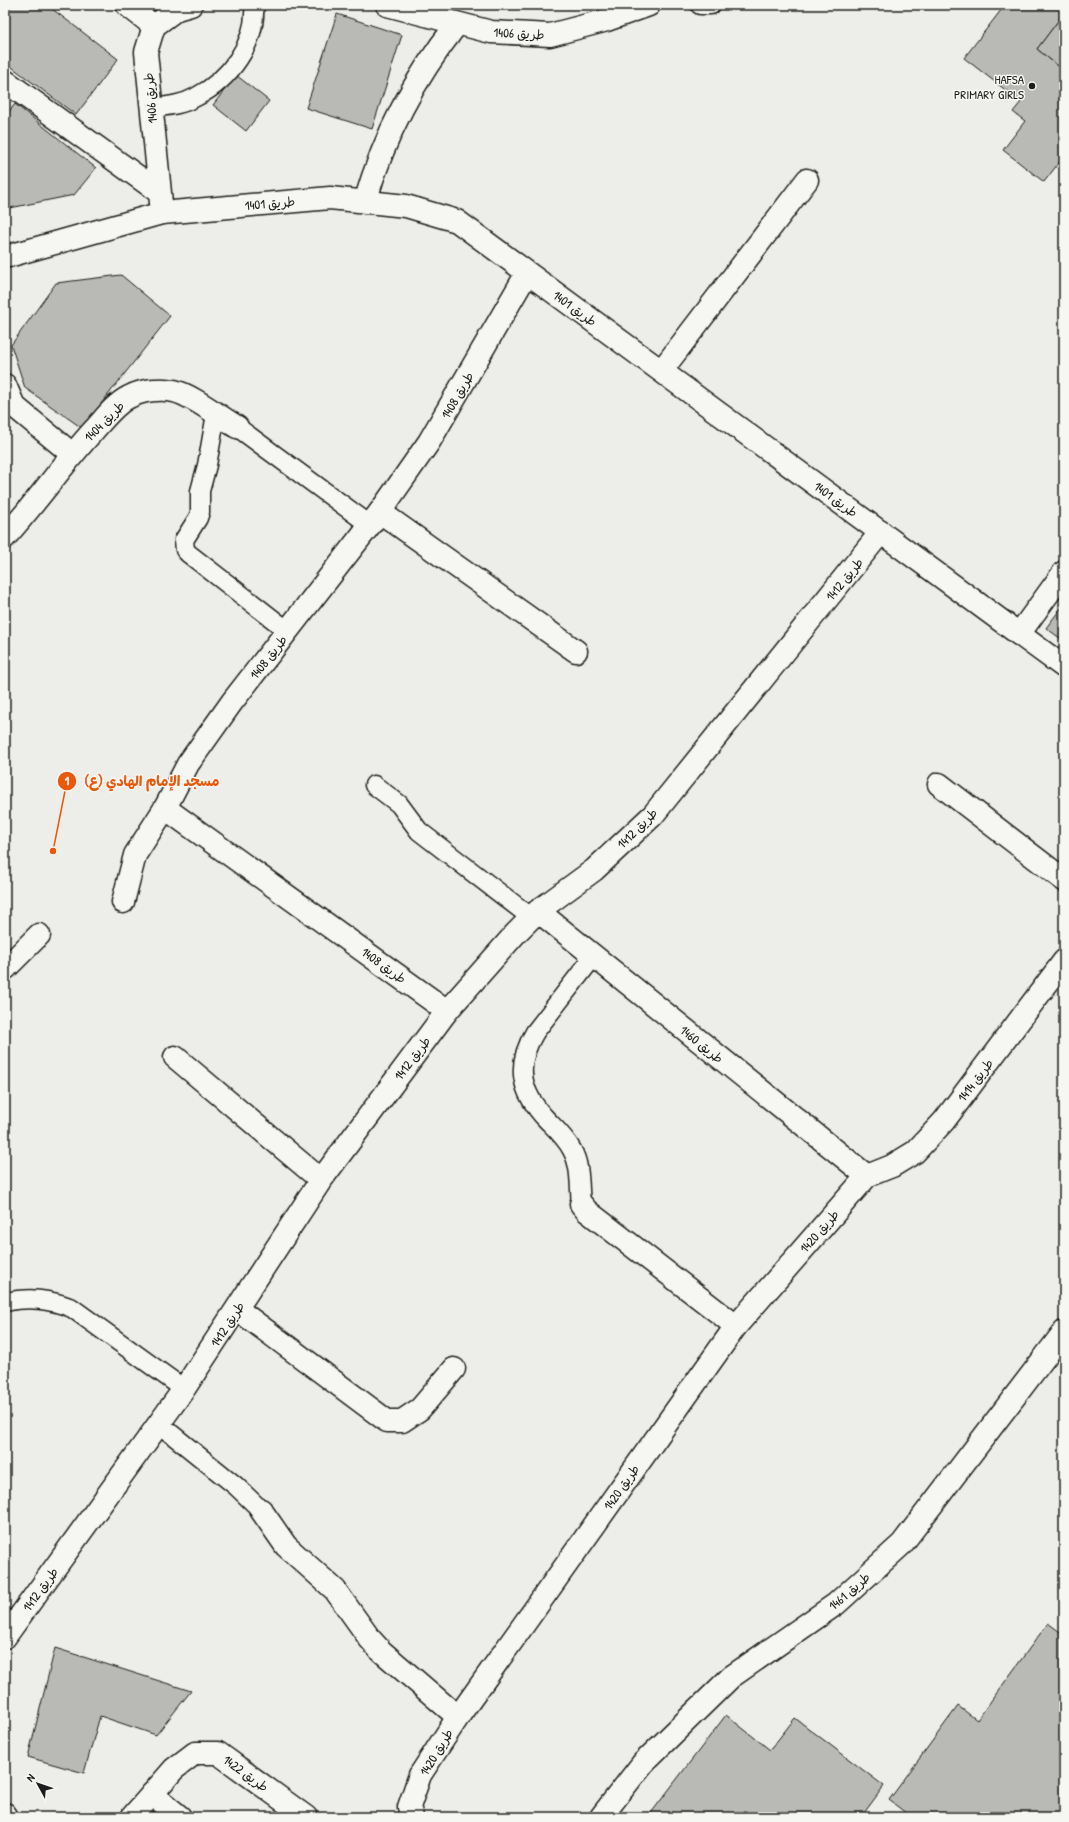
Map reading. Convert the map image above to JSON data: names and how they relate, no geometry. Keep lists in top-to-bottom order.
{
  "streets": {
    "street": [
      "طريق 1406",
      "طريق 1401",
      "طريق 1408",
      "طريق 1404",
      "طريق 1412",
      "طريق 1460",
      "طريق 1414",
      "طريق 1420",
      "طريق 1461",
      "طريق 1422"
    ]
  },
  "crossings": [
    ["طريق 1406", "طريق 1401"],
    ["طريق 1401", "طريق 1408"],
    ["طريق 1401", "طريق 1412"],
    ["طريق 1408", "طريق 1412"],
    ["طريق 1412", "طريق 1460"],
    ["طريق 1460", "طريق 1414"],
    ["طريق 1460", "طريق 1420"],
    ["طريق 1414", "طريق 1420"]
  ],
  "places": ["HAFSA PRIMARY GIRLS", "مسجد الإمام الهادي (ع)"],
  "north": "top left"
}
